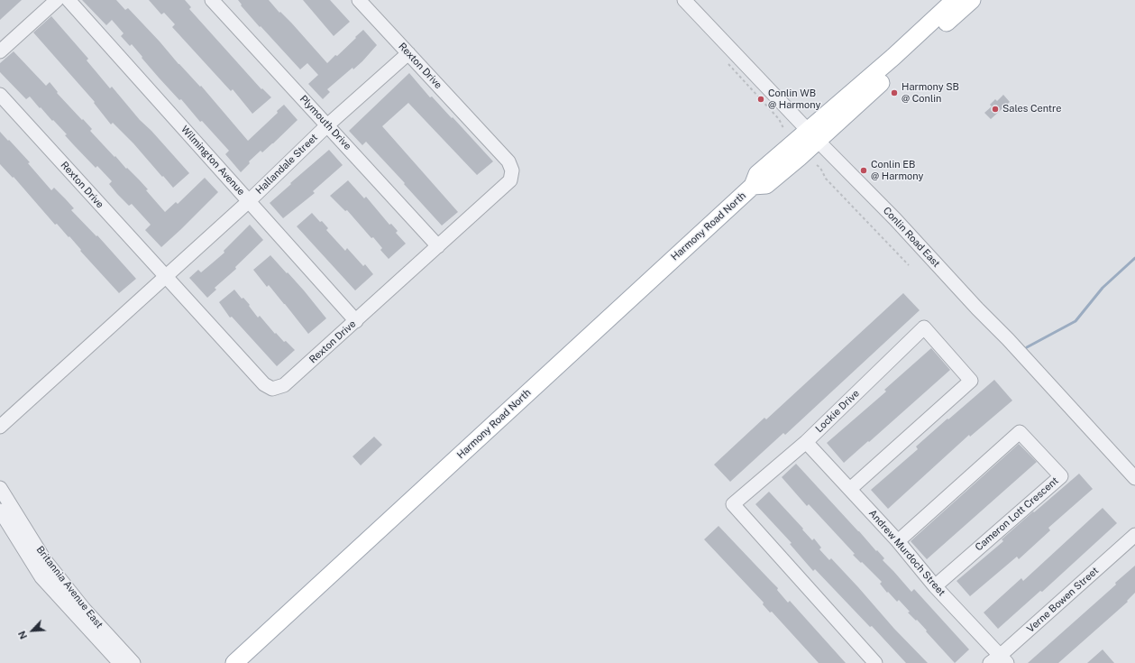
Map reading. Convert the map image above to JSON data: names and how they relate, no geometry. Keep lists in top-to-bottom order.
{
  "streets": {
    "main road": ["Harmony Road North"],
    "street": [
      "Rexton Drive",
      "Plymouth Drive",
      "Wilmington Avenue",
      "Hallandale Street",
      "Conlin Road East",
      "Lockie Drive",
      "Cameron Lott Crescent",
      "Andrew Murdoch Street",
      "Britannia Avenue East",
      "Verne Bowen Street"
    ]
  },
  "crossings": [
    ["Rexton Drive", "Plymouth Drive"],
    ["Rexton Drive", "Wilmington Avenue"],
    ["Rexton Drive", "Hallandale Street"],
    ["Plymouth Drive", "Hallandale Street"],
    ["Wilmington Avenue", "Hallandale Street"],
    ["Harmony Road North", "Conlin Road East"],
    ["Lockie Drive", "Andrew Murdoch Street"],
    ["Cameron Lott Crescent", "Andrew Murdoch Street"],
    ["Andrew Murdoch Street", "Verne Bowen Street"]
  ],
  "places": [
    "Harmony SB @ Conlin",
    "Conlin WB @ Harmony",
    "Sales Centre",
    "Conlin EB @ Harmony"
  ],
  "north": "bottom left"
}
